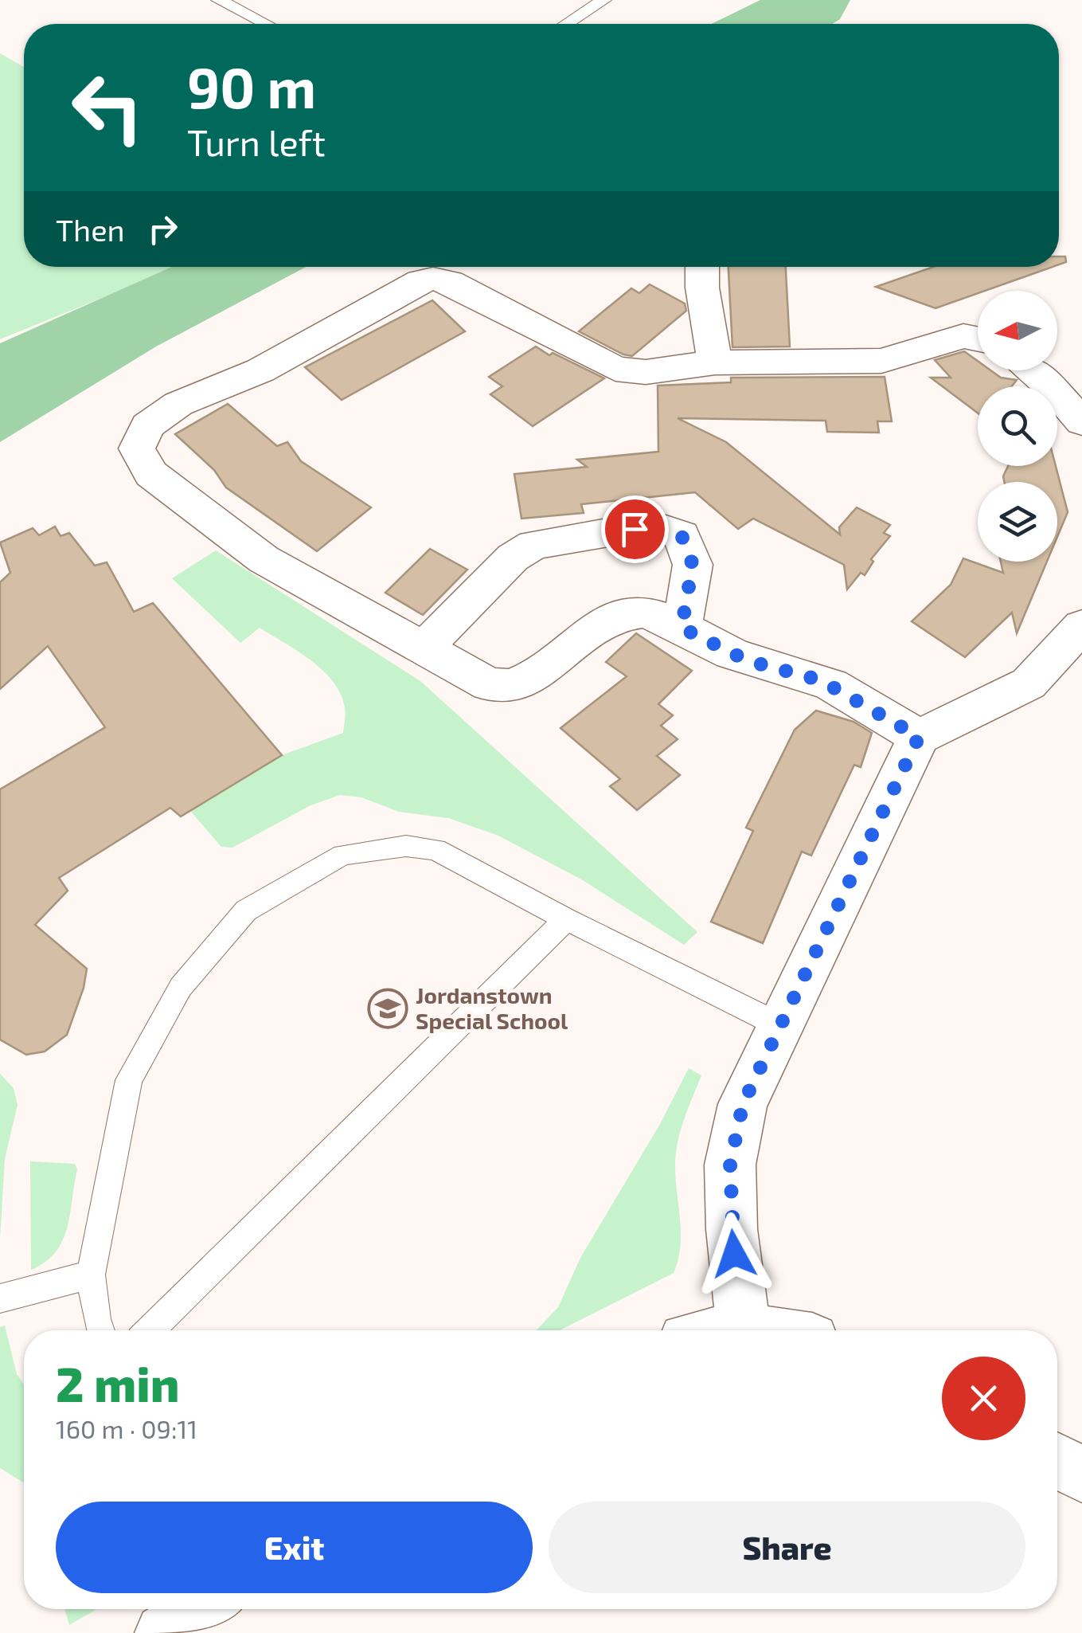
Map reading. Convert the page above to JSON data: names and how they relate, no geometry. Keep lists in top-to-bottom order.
{
  "places": {
    "school or university": ["Jordanstown Special School"]
  },
  "north": "left",
  "page": {
    "turn": ["90 m", "Turn left"],
    "then": "Then",
    "heading": ["2 min", "160 m · 09:11"],
    "buttons": ["Exit", "Share"]
  }
}
